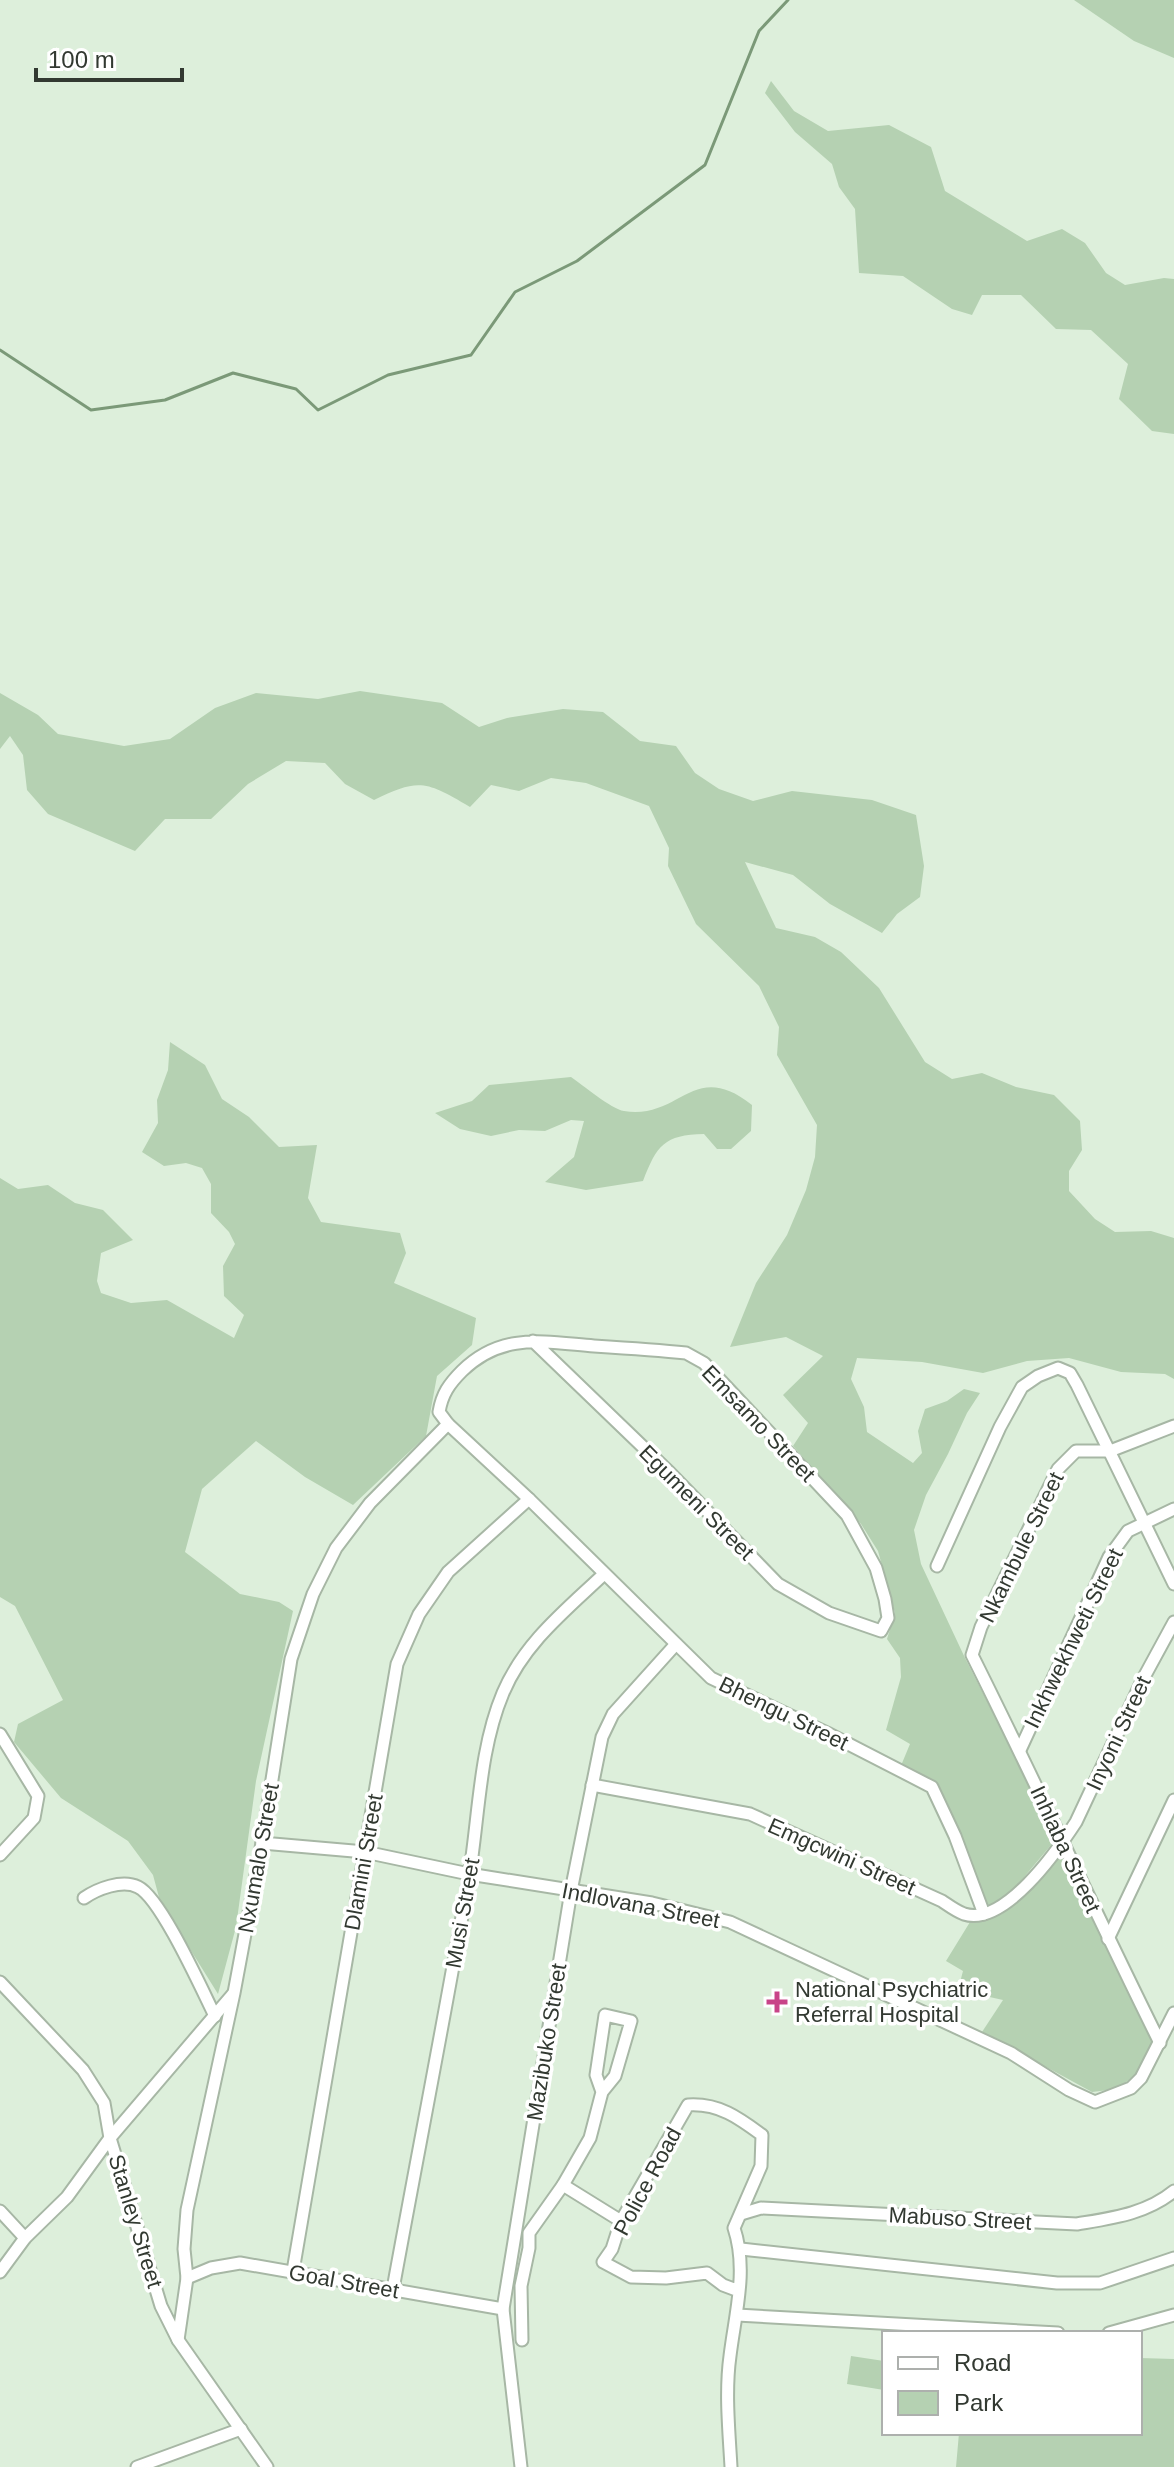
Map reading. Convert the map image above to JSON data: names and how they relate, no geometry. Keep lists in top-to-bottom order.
{
  "streets": {
    "street": [
      "Emsamo Street",
      "Egumeni Street",
      "Nkambule Street",
      "Inkhwekhweti Street",
      "Bhengu Street",
      "Inyoni Street",
      "Inhlaba Street",
      "Emgcwini Street",
      "Nxumalo Street",
      "Dlamini Street",
      "Indlovana Street",
      "Musi Street",
      "Mazibuko Street",
      "Police Road",
      "Mabuso Street",
      "Stanley Street",
      "Goal Street"
    ]
  },
  "crossings": [
    ["Emsamo Street", "Egumeni Street"],
    ["Emsamo Street", "Bhengu Street"],
    ["Emsamo Street", "Nxumalo Street"],
    ["Nkambule Street", "Inhlaba Street"],
    ["Inkhwekhweti Street", "Inhlaba Street"],
    ["Bhengu Street", "Emgcwini Street"],
    ["Bhengu Street", "Nxumalo Street"],
    ["Bhengu Street", "Dlamini Street"],
    ["Bhengu Street", "Musi Street"],
    ["Bhengu Street", "Mazibuko Street"],
    ["Inyoni Street", "Inhlaba Street"],
    ["Inhlaba Street", "Indlovana Street"],
    ["Emgcwini Street", "Mazibuko Street"],
    ["Nxumalo Street", "Indlovana Street"],
    ["Nxumalo Street", "Stanley Street"],
    ["Nxumalo Street", "Goal Street"],
    ["Dlamini Street", "Indlovana Street"],
    ["Dlamini Street", "Goal Street"],
    ["Indlovana Street", "Musi Street"],
    ["Indlovana Street", "Mazibuko Street"],
    ["Musi Street", "Goal Street"],
    ["Mazibuko Street", "Goal Street"],
    ["Police Road", "Mabuso Street"]
  ],
  "places": {
    "health": ["National Psychiatric Referral Hospital"]
  },
  "legend": ["Road", "Park"],
  "scale_bar": "100 m"
}
